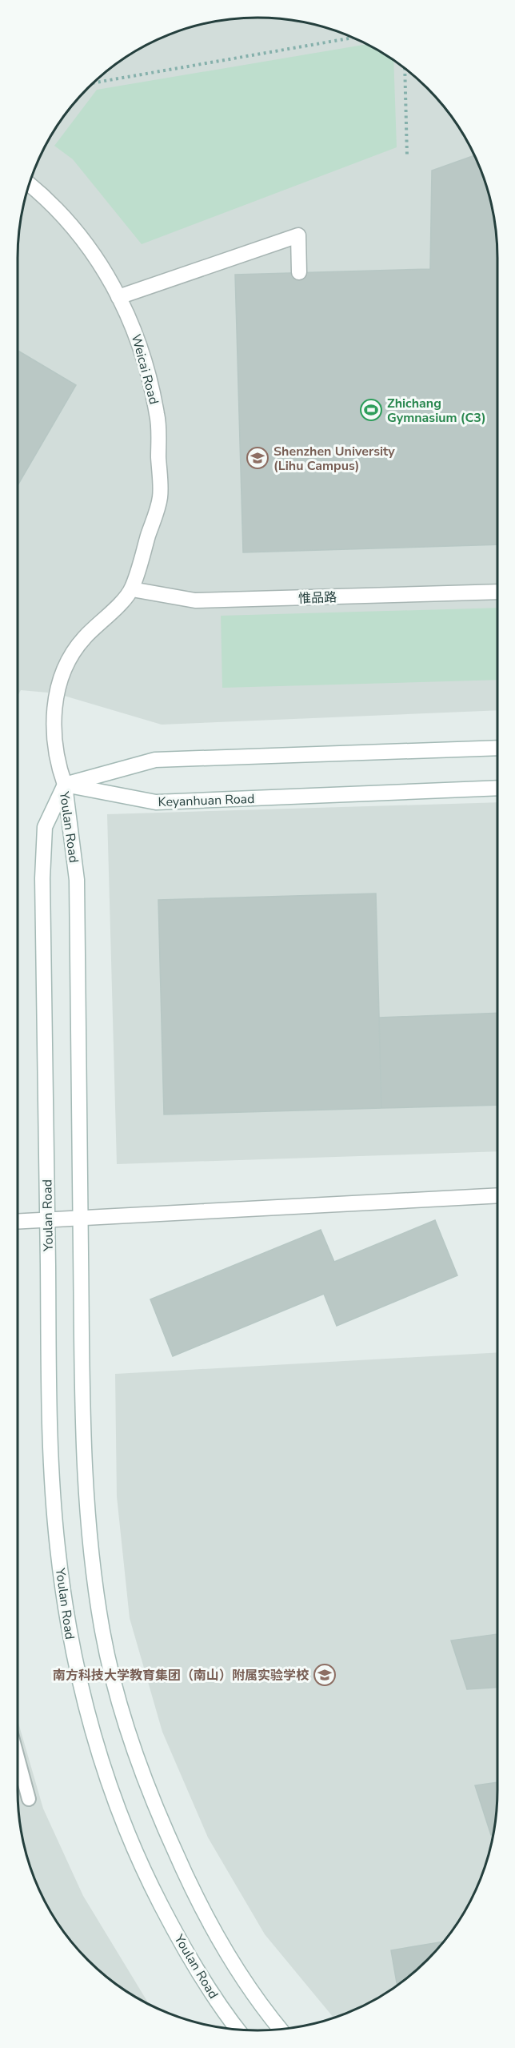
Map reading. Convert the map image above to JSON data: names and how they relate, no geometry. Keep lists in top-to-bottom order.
{
  "streets": {
    "street": [
      "Weicai Road",
      "惟品路",
      "Keyanhuan Road",
      "Youlan Road"
    ]
  },
  "crossings": [
    ["Weicai Road", "惟品路"],
    ["Keyanhuan Road", "Youlan Road"]
  ],
  "places": {
    "sports": ["Zhichang Gymnasium (C3)"],
    "school or university": ["Shenzhen University (Lihu Campus)", "南方科技大学教育集团（南山）附属实验学校"]
  }
}
